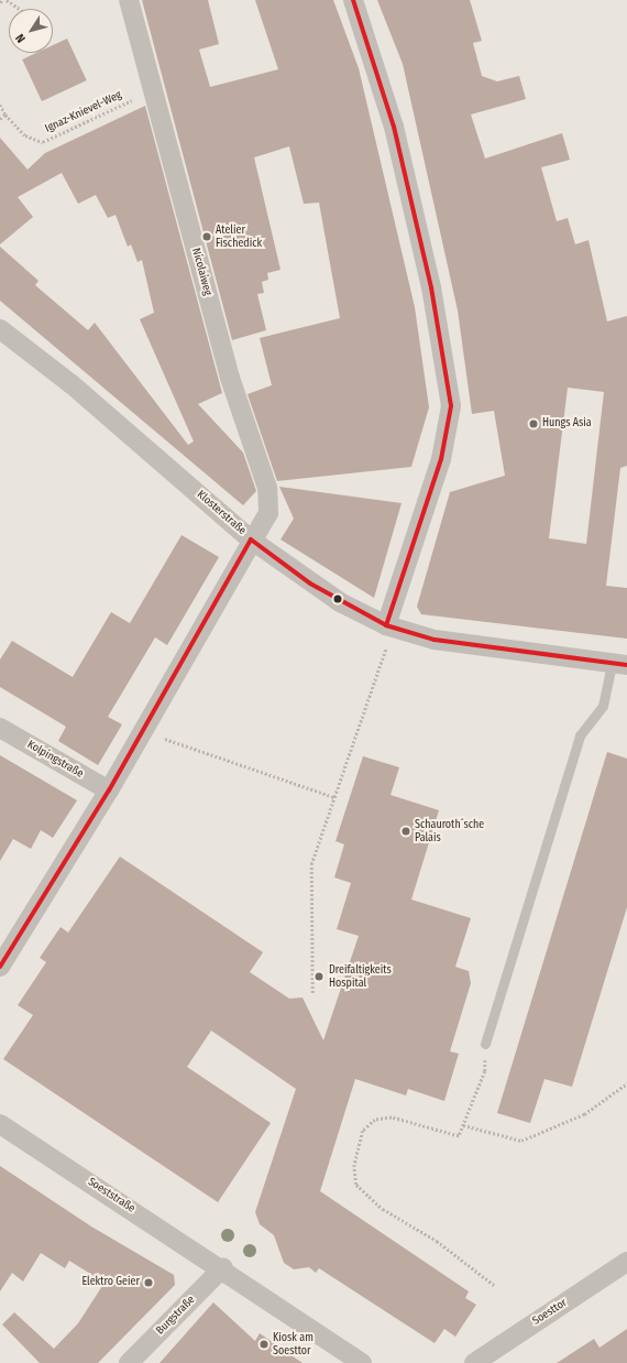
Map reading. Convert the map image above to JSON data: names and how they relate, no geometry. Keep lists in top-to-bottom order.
{
  "streets": {
    "street": [
      "Nicolaiweg",
      "Klosterstraße",
      "Kolpingstraße",
      "Soeststraße",
      "Soesttor",
      "Burgstraße"
    ],
    "path": ["Ignaz-Knievel-Weg"]
  },
  "crossings": [
    ["Ignaz-Knievel-Weg", "Nicolaiweg"],
    ["Nicolaiweg", "Klosterstraße"],
    ["Nicolaiweg", "Kolpingstraße"],
    ["Soeststraße", "Burgstraße"]
  ],
  "places": [
    "Atelier Fischedick",
    "Hungs Asia",
    "Schauroth´sche Palais",
    "Dreifaltigkeits Hospital",
    "Elektro Geier",
    "Kiosk am Soesttor"
  ],
  "north": "bottom left"
}
